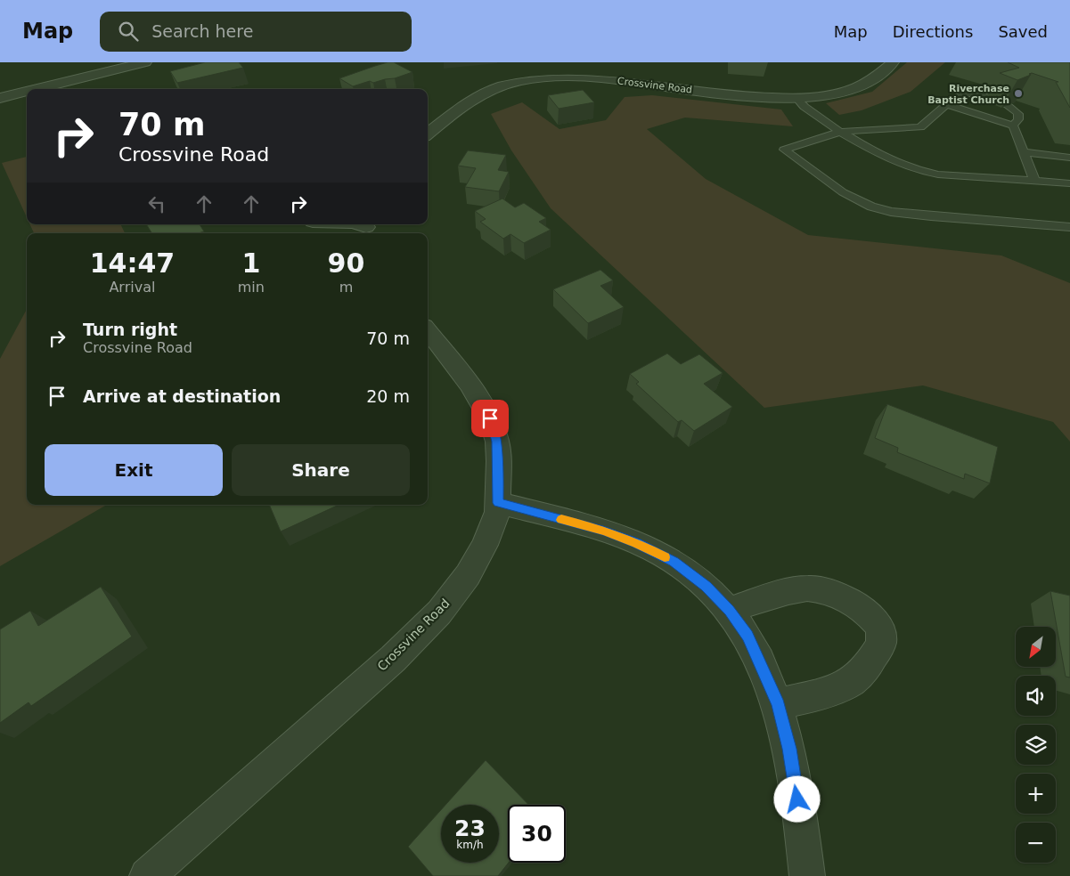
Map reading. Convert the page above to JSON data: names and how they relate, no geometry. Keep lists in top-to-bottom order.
{
  "streets": {
    "street": ["Crossvine Road"]
  },
  "places": ["Riverchase Baptist Church"],
  "north": "bottom left",
  "page": {
    "header": "Map",
    "search": "Search here",
    "nav": ["Map", "Directions", "Saved"],
    "turn": ["70 m", "Crossvine Road"],
    "eta": [
      "14:47",
      "Arrival",
      "1",
      "min",
      "90",
      "m"
    ],
    "list": [
      {
        "name": "Turn right",
        "note": "Crossvine Road",
        "value": "70 m"
      },
      {
        "name": "Arrive at destination",
        "value": "20 m"
      }
    ],
    "buttons": ["Exit", "Share"],
    "map_buttons": ["+", "−"],
    "speed": "23 km/h",
    "limit": "30"
  }
}
